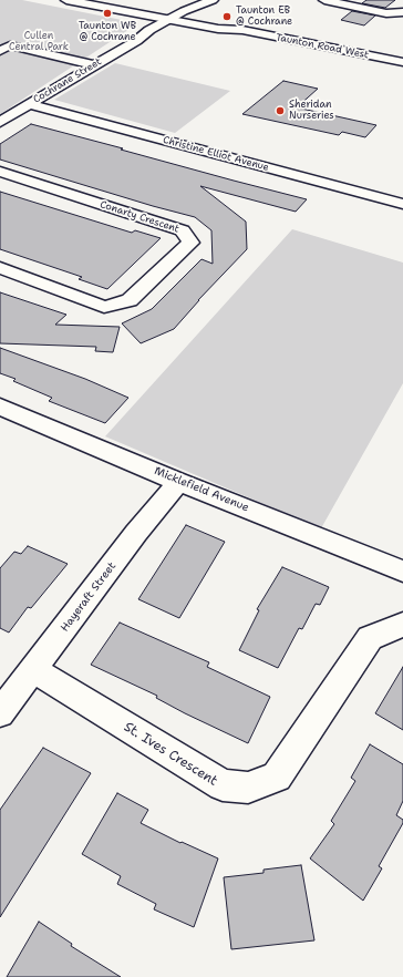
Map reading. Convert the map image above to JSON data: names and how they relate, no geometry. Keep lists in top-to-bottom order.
{
  "streets": {
    "main road": ["Taunton Road West"],
    "street": [
      "Cochrane Street",
      "Christine Elliot Avenue",
      "Conarty Crescent",
      "Micklefield Avenue",
      "Hayeraft Street",
      "St. Ives Crescent"
    ]
  },
  "crossings": [
    ["Taunton Road West", "Cochrane Street"],
    ["Cochrane Street", "Christine Elliot Avenue"],
    ["Micklefield Avenue", "Hayeraft Street"],
    ["Hayeraft Street", "St. Ives Crescent"]
  ],
  "parks": ["Cullen Central Park"],
  "places": ["Taunton WB @ Cochrane", "Taunton EB @ Cochrane", "Sheridan Nurseries"]
}
